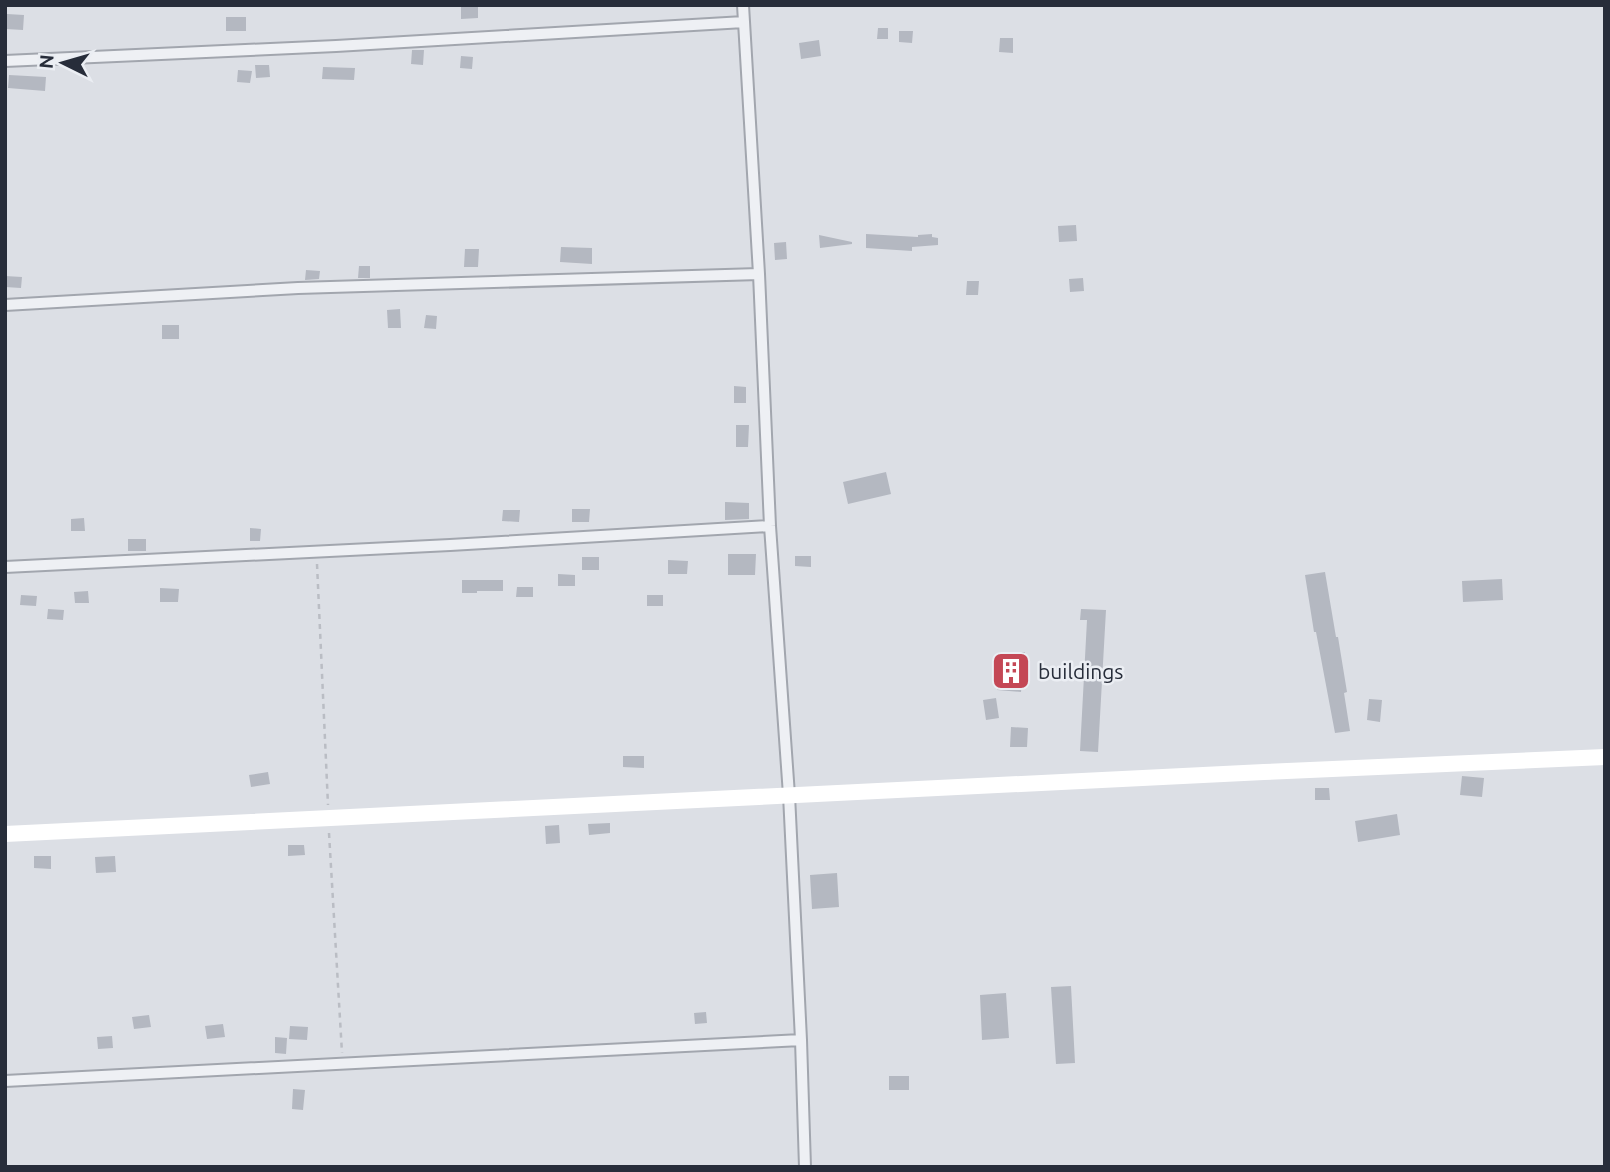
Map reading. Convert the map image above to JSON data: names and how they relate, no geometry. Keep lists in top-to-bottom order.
{
  "places": {
    "building": ["buildings"]
  },
  "north": "left"
}
